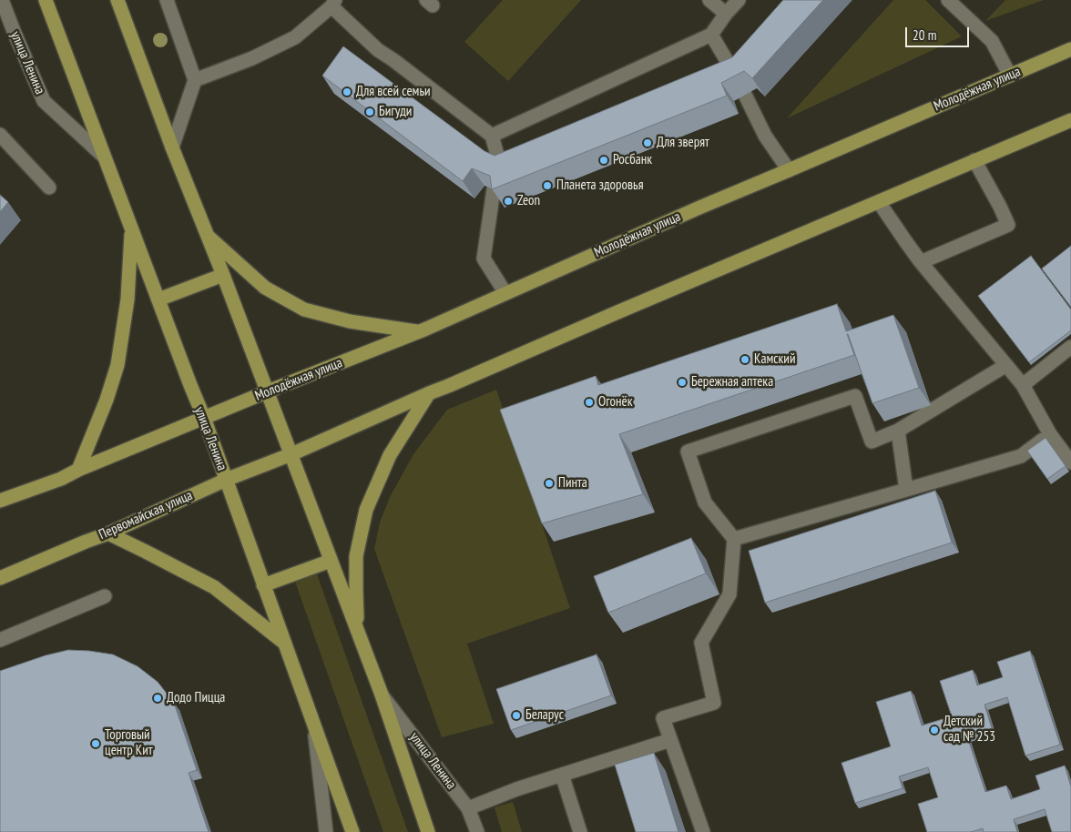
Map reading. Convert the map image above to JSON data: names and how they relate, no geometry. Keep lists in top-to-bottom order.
{
  "streets": {
    "main road": ["улица Ленина", "Молодёжная улица", "Первомайская улица"]
  },
  "crossings": [
    ["улица Ленина", "Молодёжная улица"],
    ["улица Ленина", "Первомайская улица"]
  ],
  "places": [
    "Для всей семьи",
    "Бигуди",
    "Для зверят",
    "Росбанк",
    "Планета здоровья",
    "Zeon",
    "Камский",
    "Бережная аптека",
    "Огонёк",
    "Пинта",
    "Додо Пицца",
    "Беларус",
    "Детский сад № 253",
    "Торговый центр Кит"
  ],
  "scale_bar": "20 m"
}
